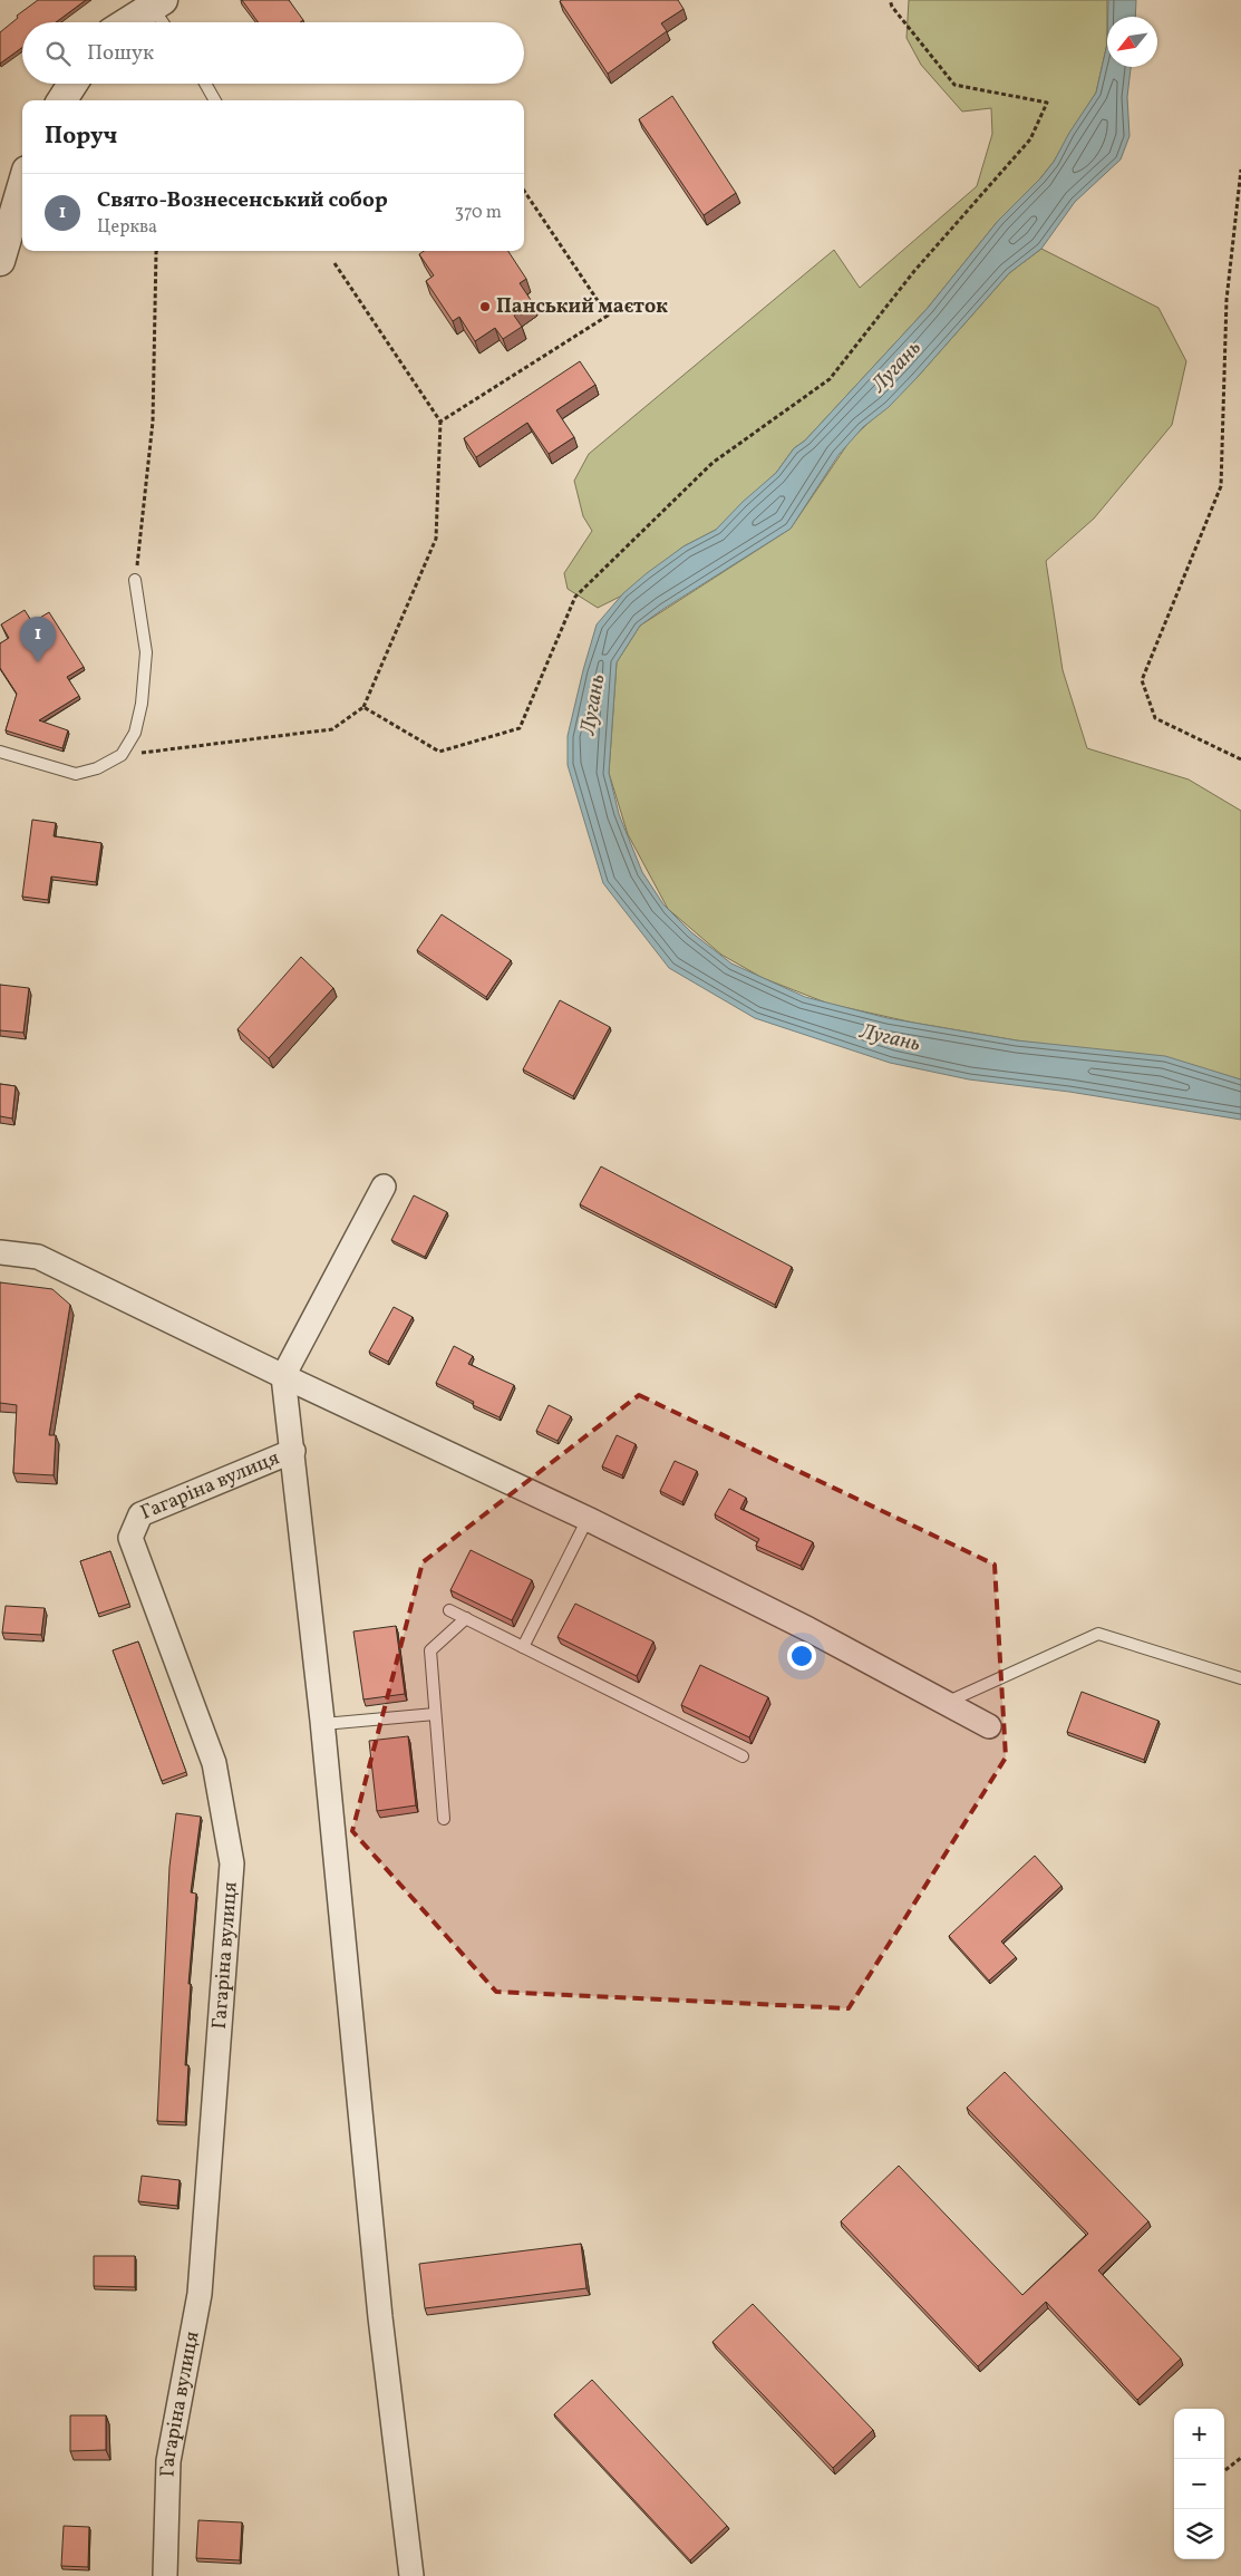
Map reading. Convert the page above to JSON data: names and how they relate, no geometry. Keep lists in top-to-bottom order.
{
  "streets": {
    "street": ["Гагаріна вулиця"]
  },
  "water": ["Лугань"],
  "places": ["Панський маєток"],
  "north": "bottom left",
  "page": {
    "search": "Пошук",
    "heading": "Поруч",
    "list": [
      {
        "mark": "1",
        "name": "Свято-Вознесенський собор",
        "note": "Церква",
        "value": "370 m"
      }
    ],
    "pins": "1",
    "map_buttons": ["+", "−"]
  }
}
